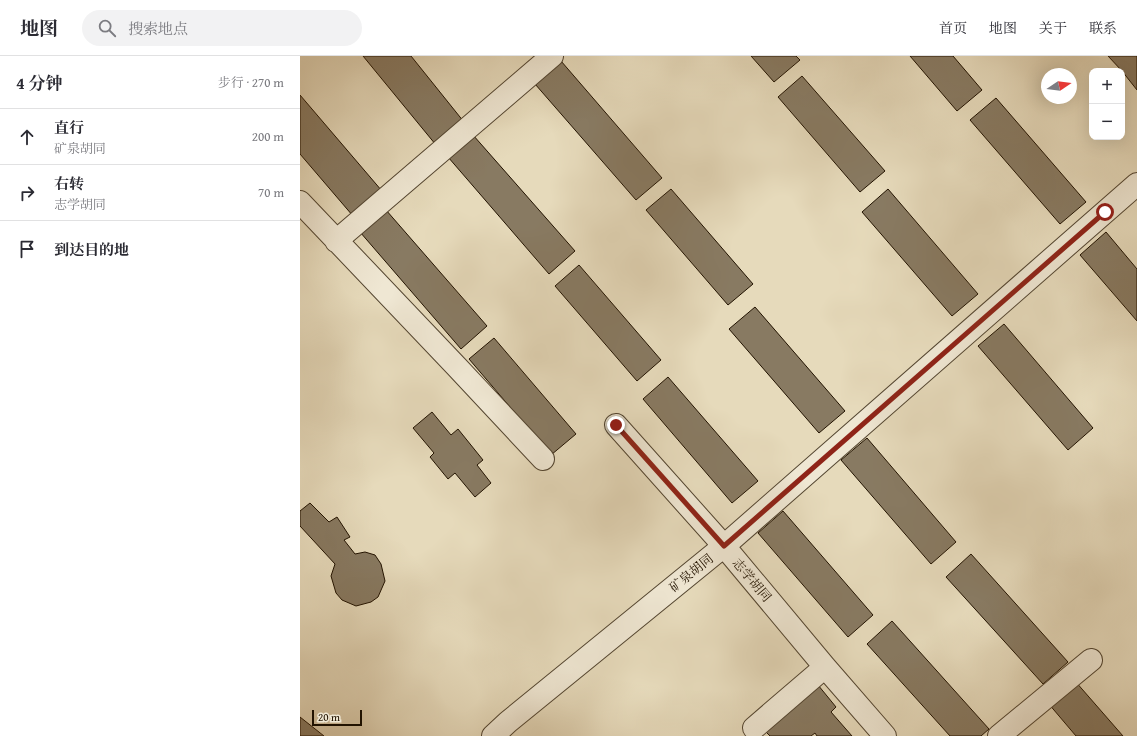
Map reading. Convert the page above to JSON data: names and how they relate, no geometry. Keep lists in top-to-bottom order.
{
  "streets": {
    "street": ["矿泉胡同", "志学胡同"]
  },
  "crossings": [
    ["矿泉胡同", "志学胡同"]
  ],
  "scale_bar": "20 m",
  "north": "right",
  "page": {
    "header": "地图",
    "search": "搜索地点",
    "nav": [
      "首页",
      "地图",
      "关于",
      "联系"
    ],
    "heading": ["4 分钟", "步行 · 270 m"],
    "map_buttons": ["+", "−"],
    "list": [
      ["直行", "矿泉胡同", "200 m"],
      ["右转", "志学胡同", "70 m"],
      "到达目的地"
    ],
    "scale": "20 m"
  }
}
